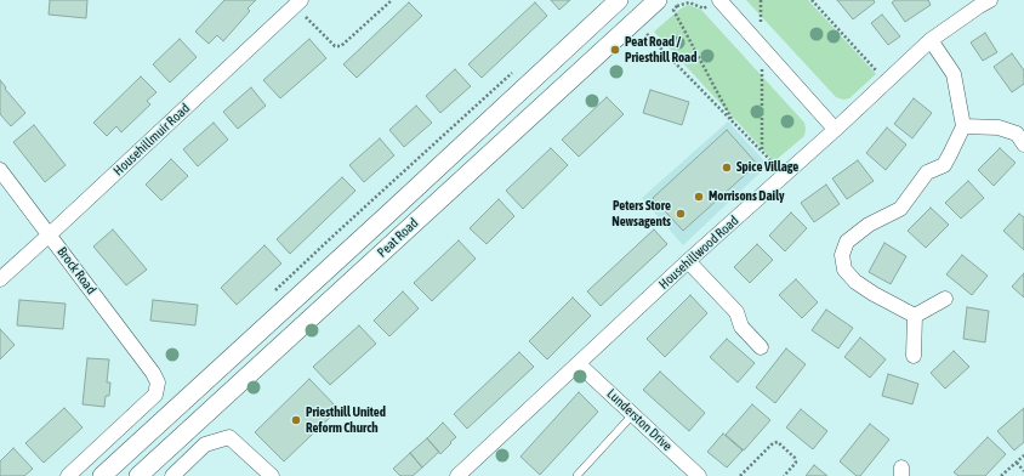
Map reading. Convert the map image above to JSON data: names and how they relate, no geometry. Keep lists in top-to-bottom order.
{
  "streets": {
    "street": [
      "Househillmuir Road",
      "Peat Road",
      "Househillwood Road",
      "Brock Road",
      "Lunderston Drive"
    ]
  },
  "crossings": [
    ["Househillmuir Road", "Brock Road"],
    ["Househillwood Road", "Lunderston Drive"]
  ],
  "places": [
    "Peat Road / Priesthill Road",
    "Spice Village",
    "Morrisons Daily",
    "Peters Store Newsagents",
    "Priesthill United Reform Church"
  ]
}
